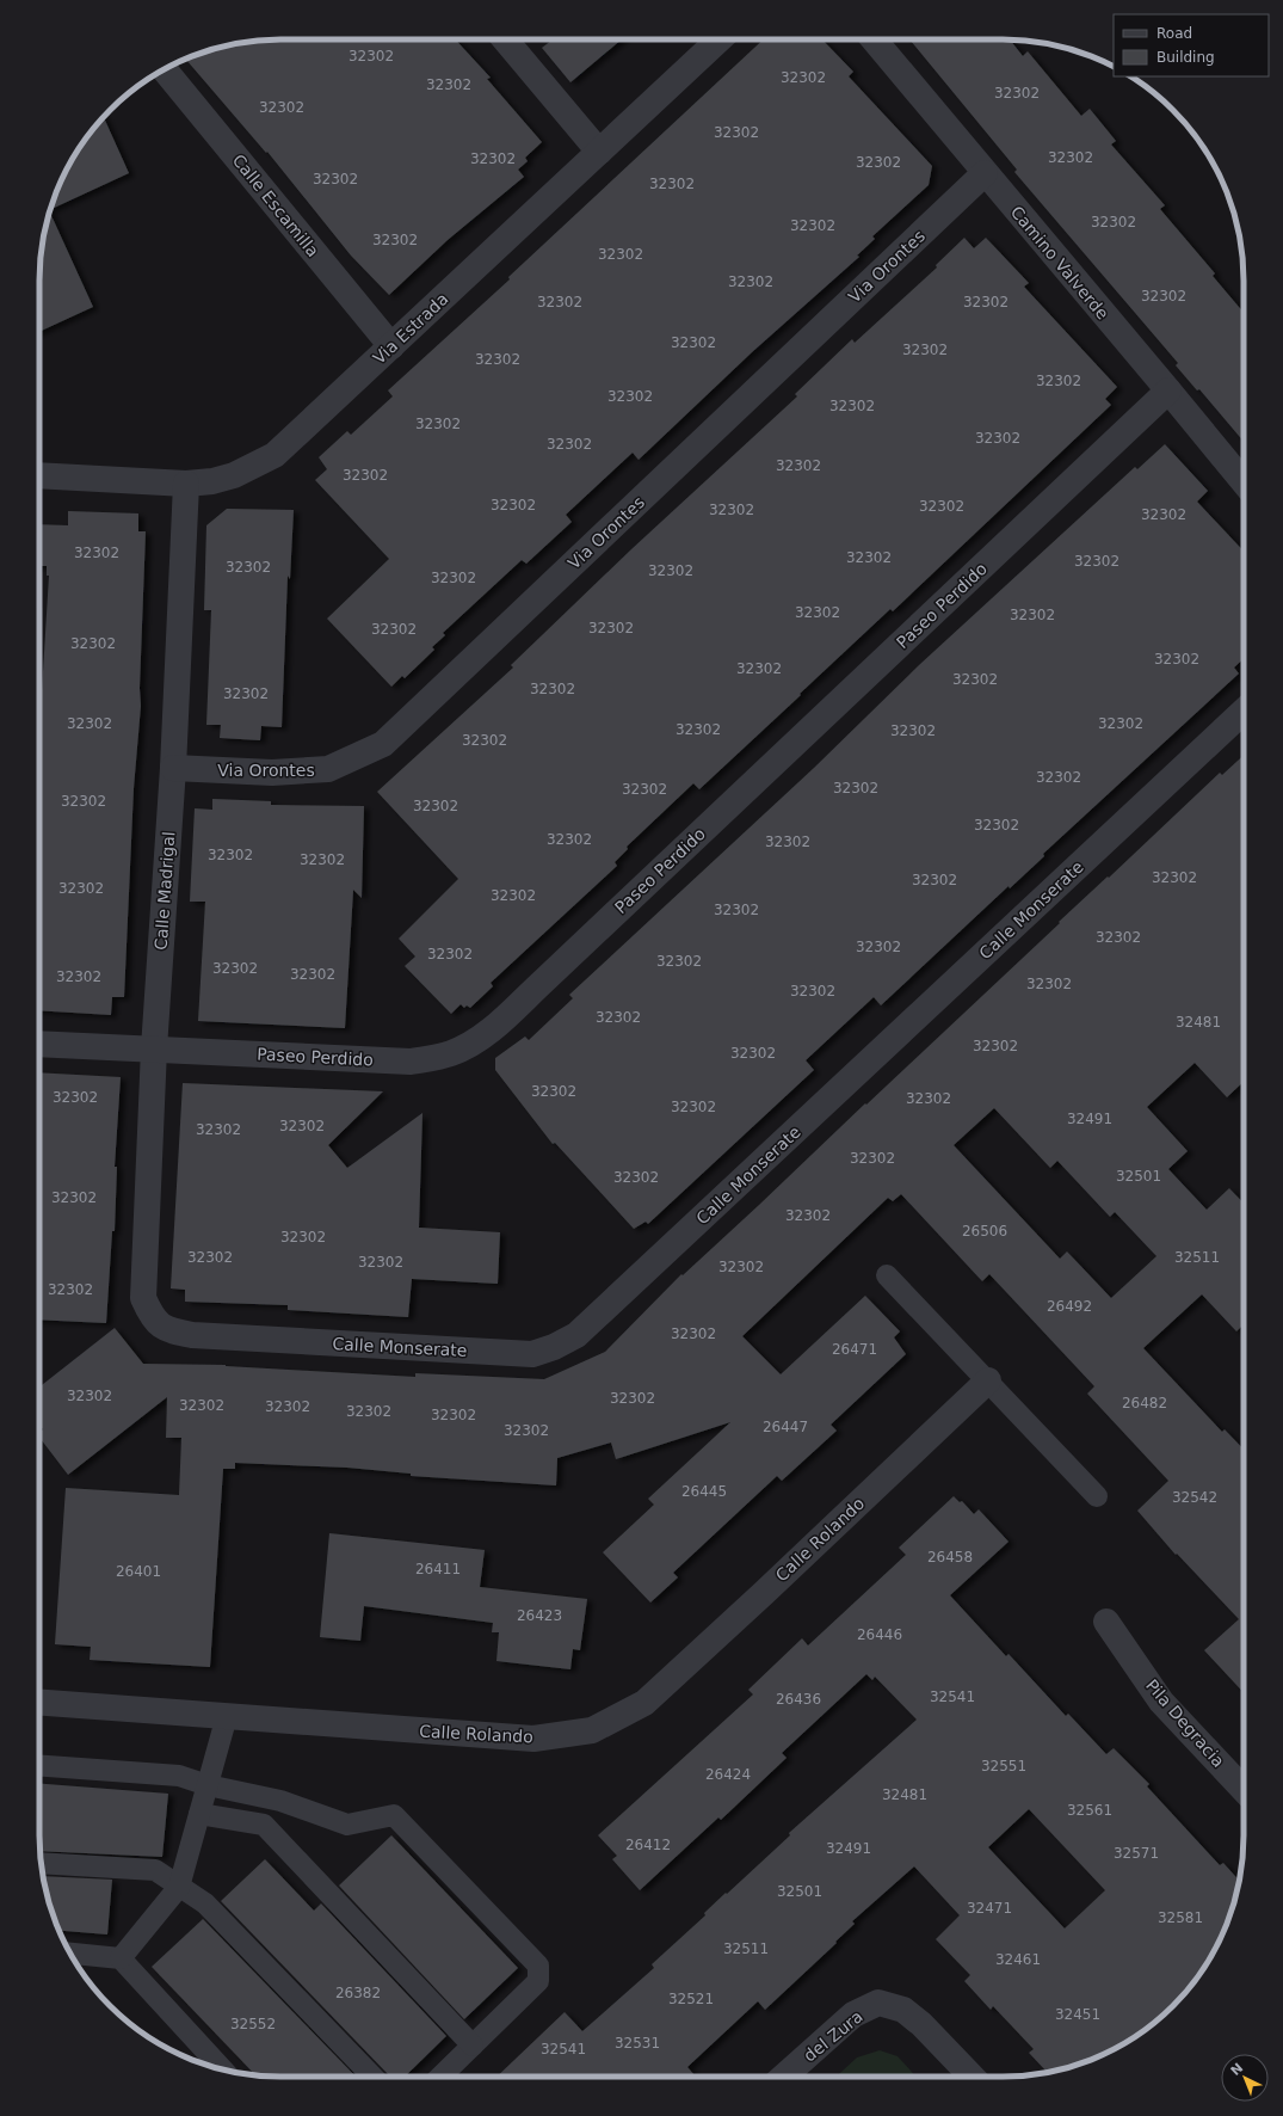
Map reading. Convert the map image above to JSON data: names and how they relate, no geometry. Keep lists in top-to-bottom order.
{
  "streets": {
    "street": [
      "Calle Escamilla",
      "Camino Valverde",
      "Via Orontes",
      "Via Estrada",
      "Paseo Perdido",
      "Calle Madrigal",
      "Calle Monserate",
      "Calle Rolando",
      "Pila Degracia",
      "del Zura"
    ]
  },
  "crossings": [
    ["Calle Escamilla", "Via Estrada"],
    ["Camino Valverde", "Via Orontes"],
    ["Camino Valverde", "Paseo Perdido"],
    ["Via Orontes", "Calle Madrigal"],
    ["Via Estrada", "Calle Madrigal"],
    ["Paseo Perdido", "Calle Madrigal"],
    ["Calle Madrigal", "Calle Monserate"]
  ],
  "house_numbers": [
    "32302",
    "32302",
    "32302",
    "32302",
    "32302",
    "32302",
    "32302",
    "32302",
    "32302",
    "32302",
    "32302",
    "32302",
    "32302",
    "32302",
    "32302",
    "32302",
    "32302",
    "32302",
    "32302",
    "32302",
    "32302",
    "32302",
    "32302",
    "32302",
    "32302",
    "32302",
    "32302",
    "32302",
    "32302",
    "32302",
    "32302",
    "32302",
    "32302",
    "32302",
    "32302",
    "32302",
    "32302",
    "32302",
    "32302",
    "32302",
    "32302",
    "32302",
    "32302",
    "32302",
    "32302",
    "32302",
    "32302",
    "32302",
    "32302",
    "32302",
    "32302",
    "32302",
    "32302",
    "32302",
    "32302",
    "32302",
    "32302",
    "32302",
    "32302",
    "32302",
    "32302",
    "32302",
    "32302",
    "32302",
    "32302",
    "32302",
    "32302",
    "32302",
    "32302",
    "32302",
    "32302",
    "32302",
    "32302",
    "32302",
    "32302",
    "32302",
    "32302",
    "32302",
    "32302",
    "32302",
    "32481",
    "32302",
    "32302",
    "32302",
    "32302",
    "32302",
    "32302",
    "32491",
    "32302",
    "32302",
    "32302",
    "32501",
    "32302",
    "32302",
    "32302",
    "26506",
    "32302",
    "32302",
    "32511",
    "32302",
    "32302",
    "32302",
    "26492",
    "32302",
    "26471",
    "32302",
    "32302",
    "26482",
    "32302",
    "32302",
    "32302",
    "32302",
    "26447",
    "32302",
    "26445",
    "32542",
    "26458",
    "26411",
    "26401",
    "26423",
    "26446",
    "32541",
    "26436",
    "32551",
    "26424",
    "32481",
    "32561",
    "26412",
    "32491",
    "32571",
    "32501",
    "32471",
    "32581",
    "32511",
    "32461",
    "26382",
    "32521",
    "32451",
    "32552",
    "32531",
    "32541"
  ],
  "legend": ["Road", "Building"],
  "north": "top left"
}
